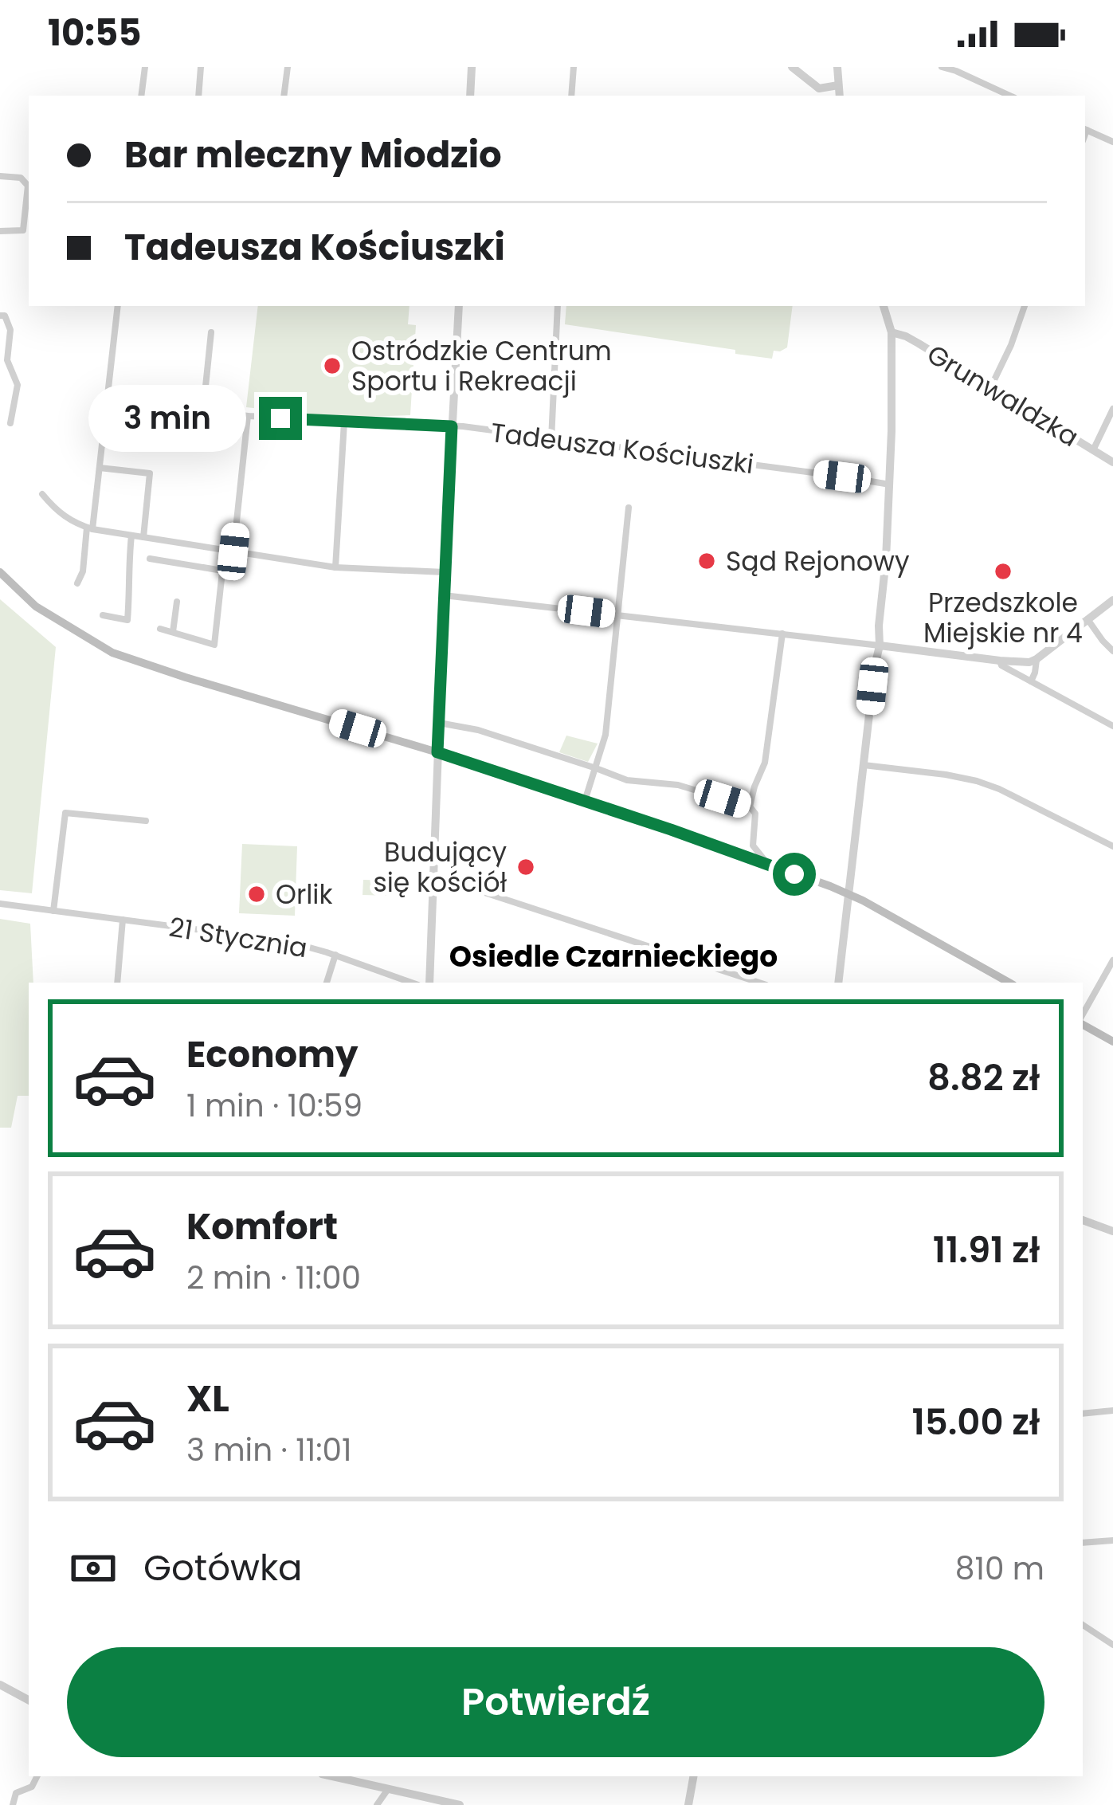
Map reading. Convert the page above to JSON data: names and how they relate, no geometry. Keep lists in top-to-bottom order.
{
  "streets": {
    "street": ["Grunwaldzka", "Tadeusza Kościuszki", "21 Stycznia"]
  },
  "districts": ["Osiedle Czarnieckiego"],
  "places": [
    "Ostródzkie Centrum Sportu i Rekreacji",
    "Sąd Rejonowy",
    "Przedszkole Miejskie nr 4",
    "Budujący się kościół",
    "Orlik"
  ],
  "page": {
    "status": "10:55",
    "banner": ["Bar mleczny Miodzio", "Tadeusza Kościuszki"],
    "bubble": "3 min",
    "list": [
      {
        "name": "Economy",
        "note": "1 min · 10:59",
        "value": "8.82 zł"
      },
      {
        "name": "Komfort",
        "note": "2 min · 11:00",
        "value": "11.91 zł"
      },
      {
        "name": "XL",
        "note": "3 min · 11:01",
        "value": "15.00 zł"
      }
    ],
    "pay": ["Gotówka", "810 m"],
    "buttons": "Potwierdź"
  }
}
